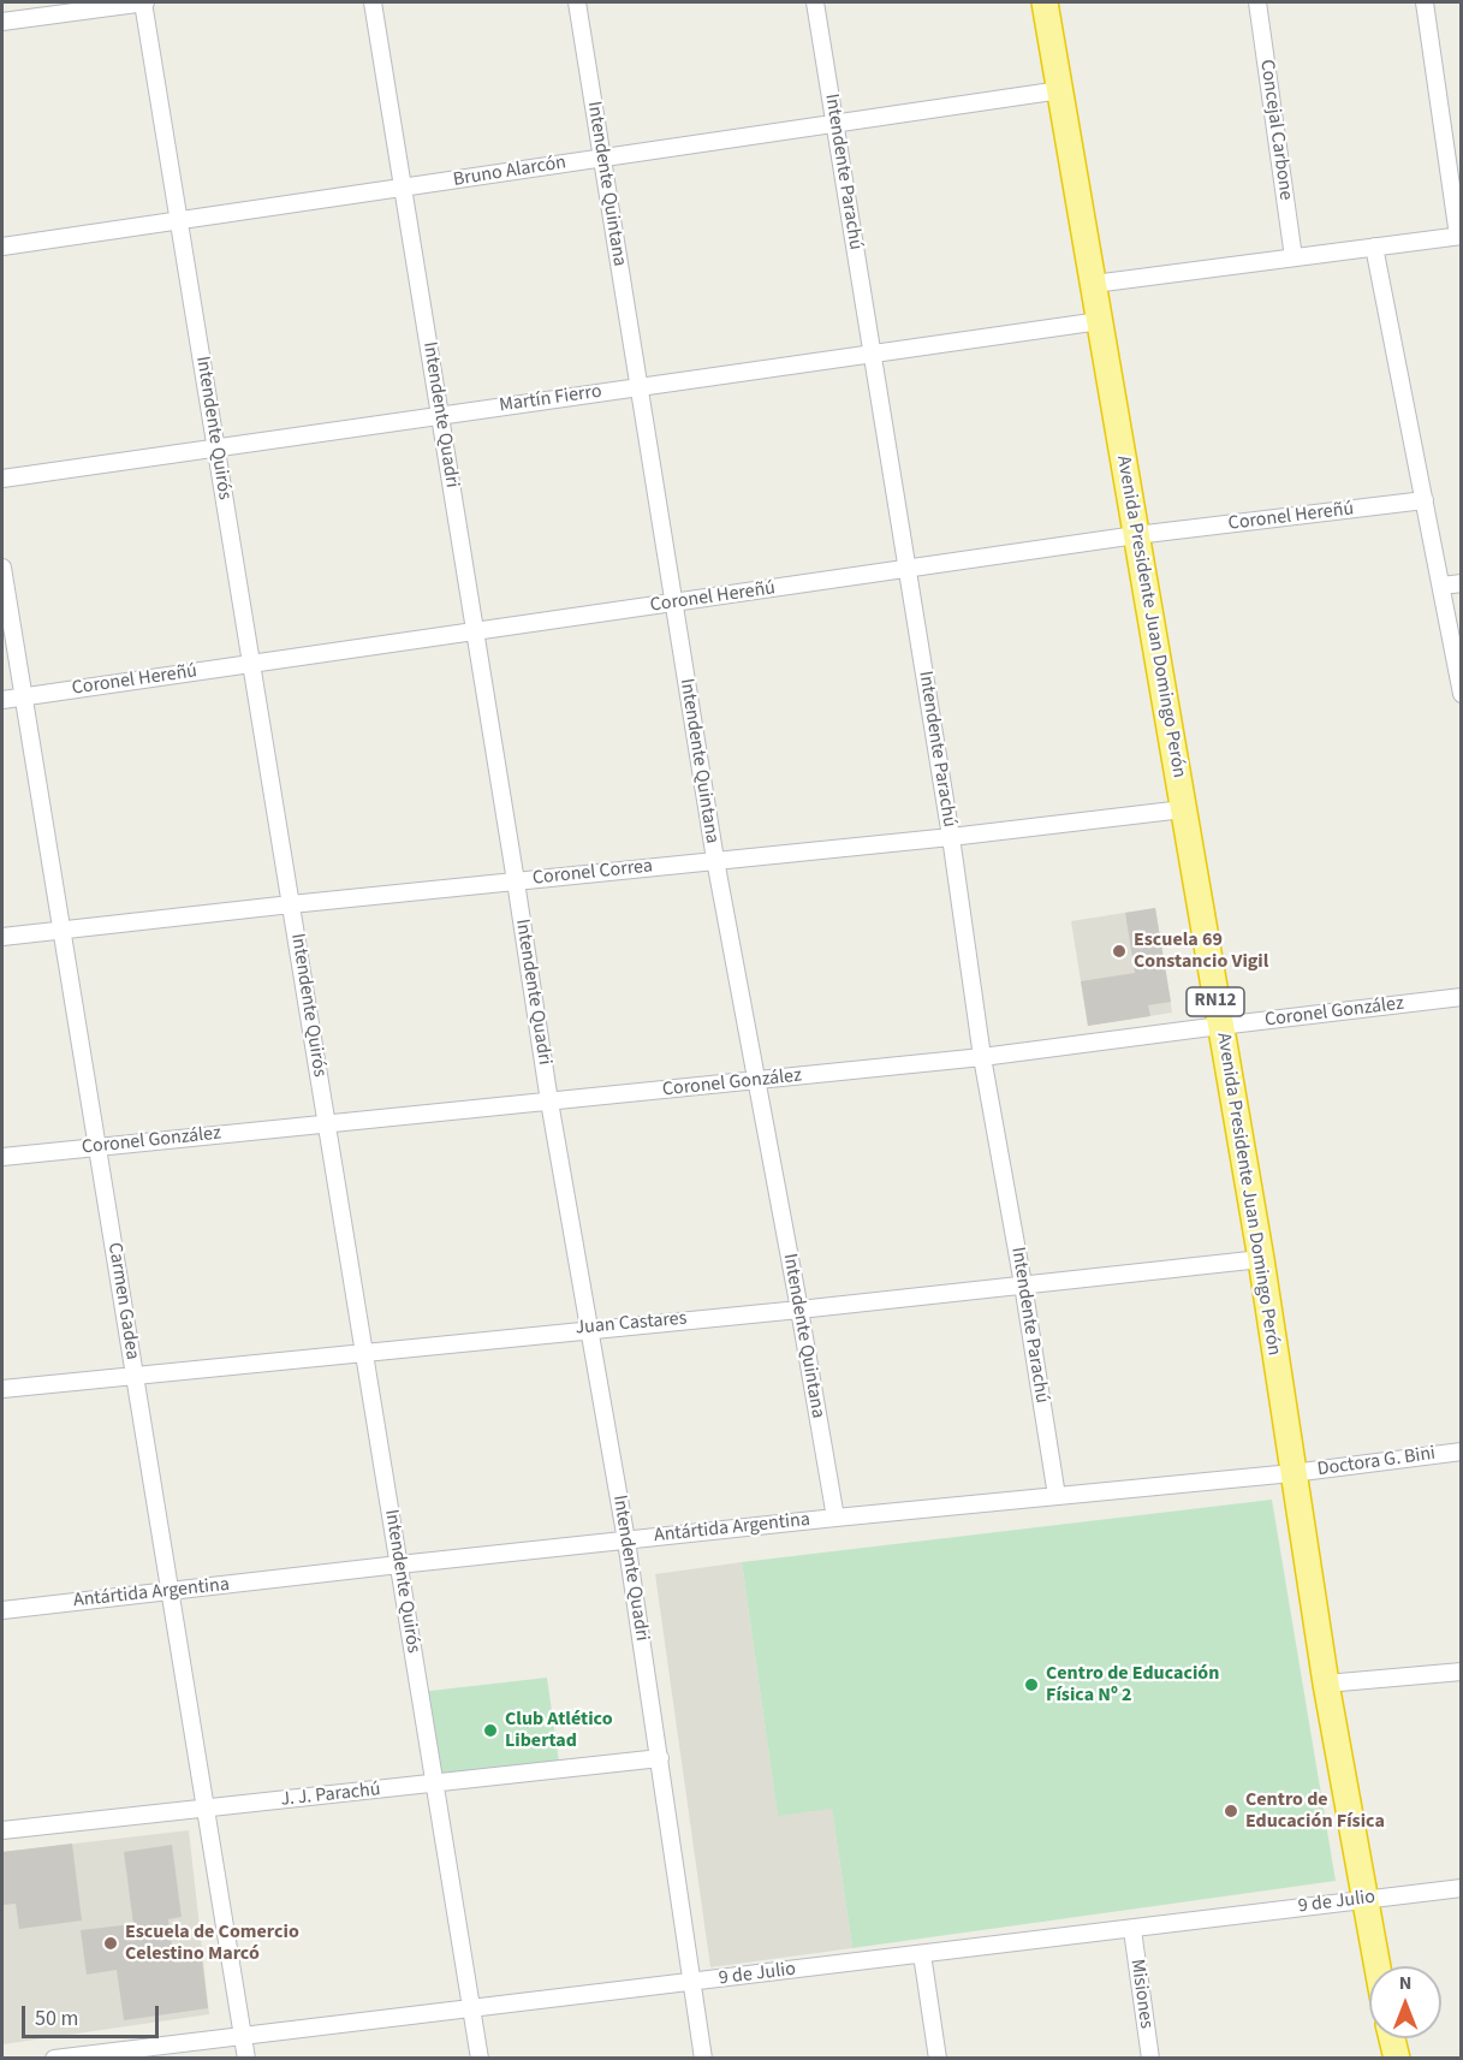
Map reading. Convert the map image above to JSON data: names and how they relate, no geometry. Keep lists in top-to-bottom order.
{
  "streets": {
    "highway": ["Avenida Presidente Juan Domingo Perón", "RN12"],
    "street": [
      "Concejal Carbone",
      "Bruno Alarcón",
      "Intendente Parachú",
      "Intendente Quintana",
      "Martín Fierro",
      "Intendente Quadri",
      "Intendente Quirós",
      "Coronel Hereñú",
      "Coronel Correa",
      "Coronel González",
      "Carmen Gadea",
      "Juan Castares",
      "Doctora G. Bini",
      "Antártida Argentina",
      "J. J. Parachú",
      "9 de Julio",
      "Misiones"
    ]
  },
  "crossings": [
    ["Bruno Alarcón", "Intendente Parachú"],
    ["Bruno Alarcón", "Intendente Quintana"],
    ["Bruno Alarcón", "Intendente Quadri"],
    ["Bruno Alarcón", "Intendente Quirós"],
    ["Bruno Alarcón", "Avenida Presidente Juan Domingo Perón"],
    ["Intendente Parachú", "Martín Fierro"],
    ["Intendente Parachú", "Coronel Hereñú"],
    ["Intendente Parachú", "Coronel Correa"],
    ["Intendente Parachú", "Coronel González"],
    ["Intendente Parachú", "Juan Castares"],
    ["Intendente Parachú", "Antártida Argentina"],
    ["Intendente Quintana", "Martín Fierro"],
    ["Intendente Quintana", "Coronel Hereñú"],
    ["Intendente Quintana", "Coronel Correa"],
    ["Intendente Quintana", "Coronel González"],
    ["Intendente Quintana", "Juan Castares"],
    ["Intendente Quintana", "Antártida Argentina"],
    ["Martín Fierro", "Intendente Quadri"],
    ["Martín Fierro", "Intendente Quirós"],
    ["Martín Fierro", "Avenida Presidente Juan Domingo Perón"],
    ["Intendente Quadri", "Coronel Hereñú"],
    ["Intendente Quadri", "Coronel Correa"],
    ["Intendente Quadri", "Coronel González"],
    ["Intendente Quadri", "Juan Castares"],
    ["Intendente Quadri", "Antártida Argentina"],
    ["Intendente Quadri", "J. J. Parachú"],
    ["Intendente Quadri", "9 de Julio"],
    ["Intendente Quirós", "Coronel Hereñú"],
    ["Intendente Quirós", "Coronel Correa"],
    ["Intendente Quirós", "Coronel González"],
    ["Intendente Quirós", "Juan Castares"],
    ["Intendente Quirós", "Antártida Argentina"],
    ["Intendente Quirós", "J. J. Parachú"],
    ["Intendente Quirós", "9 de Julio"],
    ["Coronel Hereñú", "Avenida Presidente Juan Domingo Perón"],
    ["Coronel Hereñú", "Carmen Gadea"],
    ["Avenida Presidente Juan Domingo Perón", "Coronel Correa"],
    ["Avenida Presidente Juan Domingo Perón", "Coronel González"],
    ["Avenida Presidente Juan Domingo Perón", "Juan Castares"],
    ["Avenida Presidente Juan Domingo Perón", "Doctora G. Bini"],
    ["Avenida Presidente Juan Domingo Perón", "Antártida Argentina"],
    ["Avenida Presidente Juan Domingo Perón", "9 de Julio"],
    ["Coronel Correa", "Carmen Gadea"],
    ["Coronel González", "Carmen Gadea"],
    ["Carmen Gadea", "Juan Castares"],
    ["Carmen Gadea", "Antártida Argentina"],
    ["Carmen Gadea", "J. J. Parachú"],
    ["Carmen Gadea", "9 de Julio"],
    ["Doctora G. Bini", "Antártida Argentina"],
    ["9 de Julio", "Misiones"]
  ],
  "places": [
    "Escuela 69 Constancio Vigil",
    "Centro de Educación Física Nº 2",
    "Club Atlético Libertad",
    "Centro de Educación Física",
    "Escuela de Comercio Celestino Marcó"
  ],
  "scale_bar": "50 m",
  "north": "top"
}
